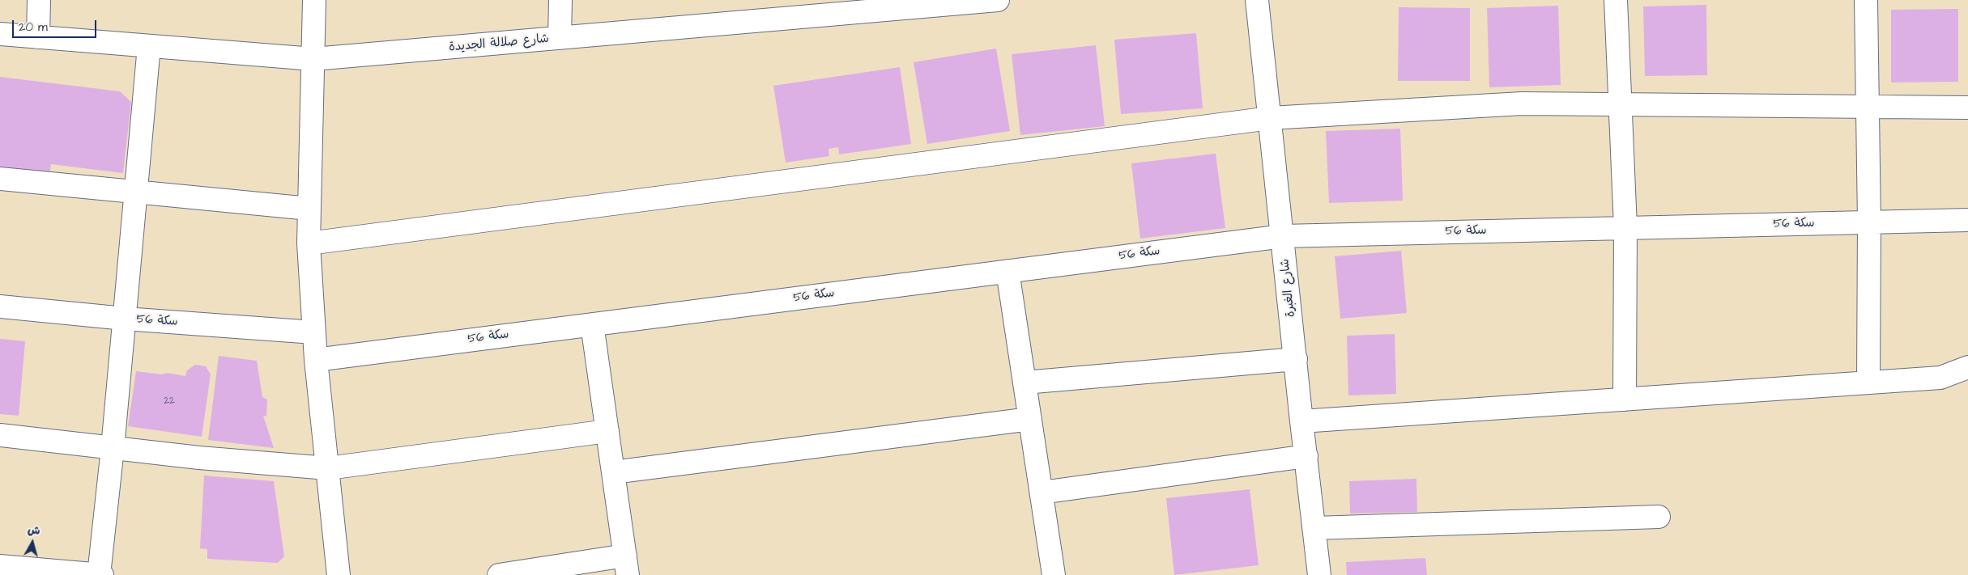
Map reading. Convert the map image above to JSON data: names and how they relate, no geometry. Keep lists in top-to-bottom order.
{
  "streets": {
    "street": ["شارع صلالة الجديدة", "سكة 56", "شارع الغبرة"]
  },
  "crossings": [
    ["سكة 56", "شارع الغبرة"]
  ],
  "house_numbers": ["22"],
  "scale_bar": "20 m",
  "north": "top"
}
